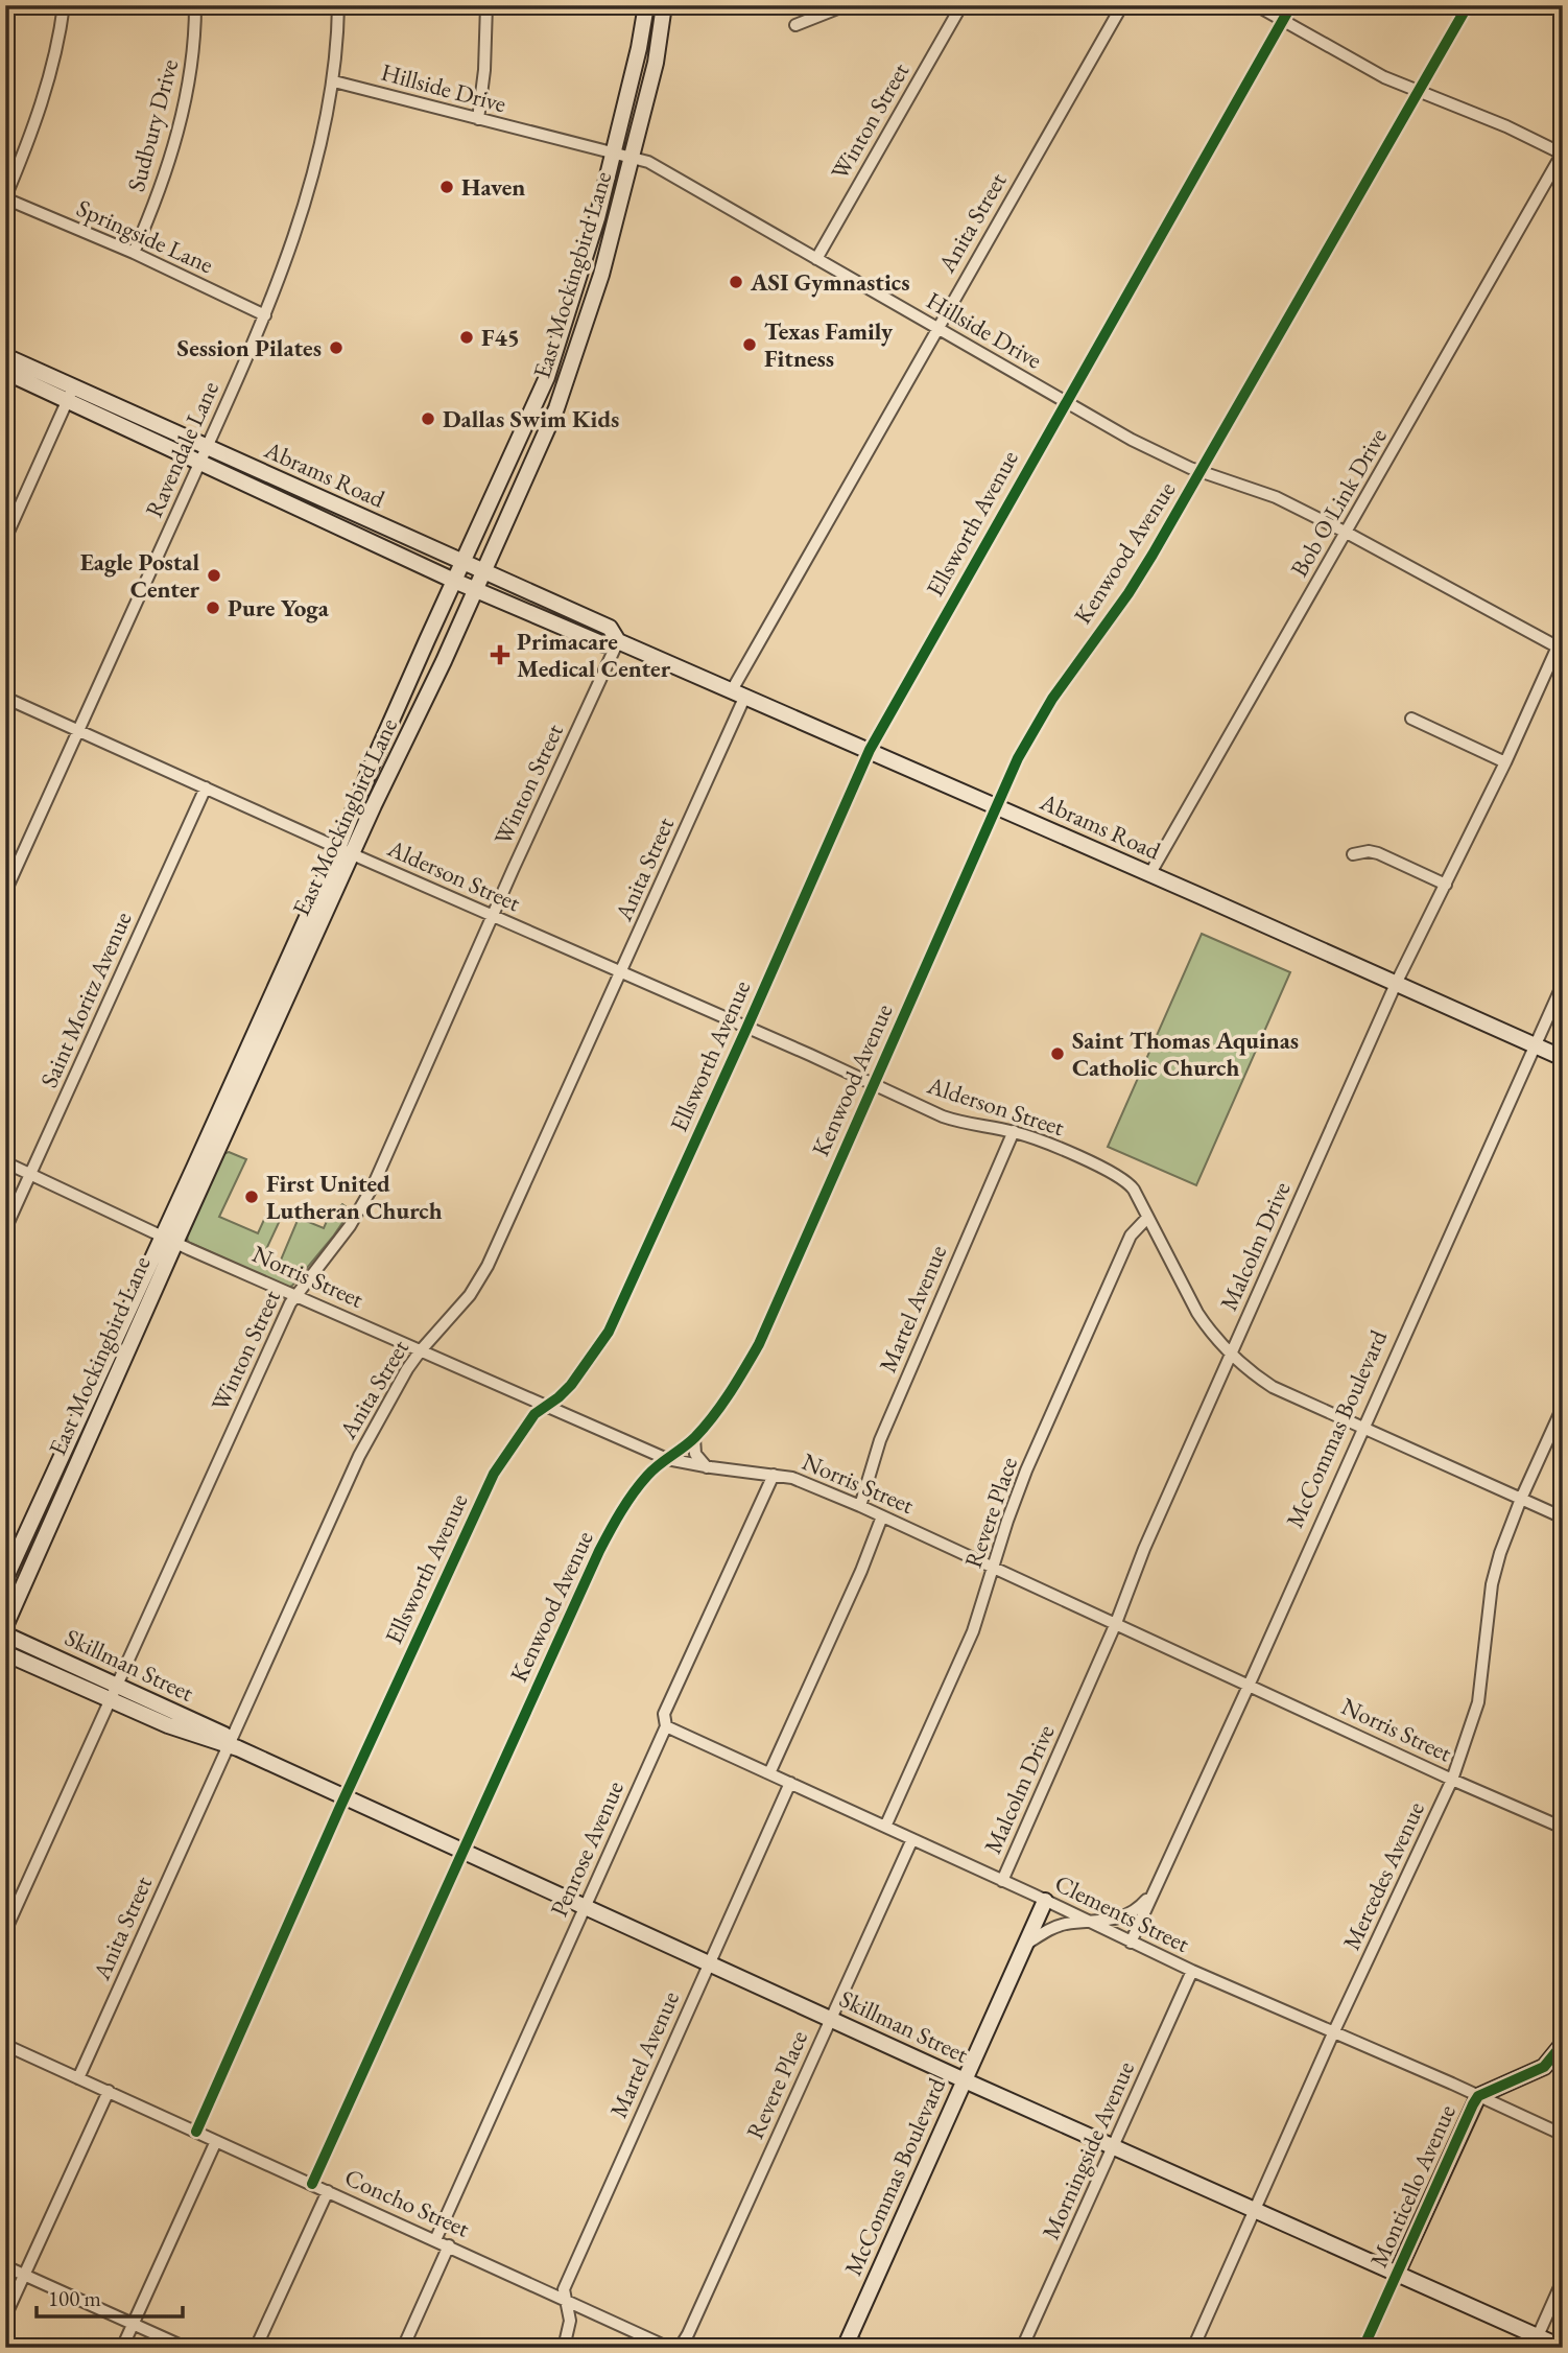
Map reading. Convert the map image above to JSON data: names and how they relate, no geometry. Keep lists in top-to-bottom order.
{
  "streets": {
    "main road": [
      "East Mockingbird Lane",
      "Abrams Road",
      "McCommas Boulevard",
      "Skillman Street",
      "Monticello Avenue"
    ],
    "street": [
      "Hillside Drive",
      "Winton Street",
      "Sudbury Drive",
      "Anita Street",
      "Springside Lane",
      "Ravendale Lane",
      "Bob O Link Drive",
      "Ellsworth Avenue",
      "Kenwood Avenue",
      "Alderson Street",
      "Saint Moritz Avenue",
      "Malcolm Drive",
      "Norris Street",
      "Martel Avenue",
      "Revere Place",
      "Penrose Avenue",
      "Mercedes Avenue",
      "Clements Street",
      "Morningside Avenue",
      "Concho Street"
    ]
  },
  "crossings": [
    ["Hillside Drive", "Winton Street"],
    ["Hillside Drive", "Anita Street"],
    ["Hillside Drive", "East Mockingbird Lane"],
    ["Hillside Drive", "Ravendale Lane"],
    ["Hillside Drive", "Bob O Link Drive"],
    ["Hillside Drive", "Ellsworth Avenue"],
    ["Hillside Drive", "Kenwood Avenue"],
    ["Hillside Drive", "Malcolm Drive"],
    ["Winton Street", "Abrams Road"],
    ["Winton Street", "Alderson Street"],
    ["Winton Street", "Norris Street"],
    ["Winton Street", "Skillman Street"],
    ["Sudbury Drive", "Springside Lane"],
    ["Anita Street", "Abrams Road"],
    ["Anita Street", "Alderson Street"],
    ["Anita Street", "Norris Street"],
    ["Anita Street", "Skillman Street"],
    ["Anita Street", "Concho Street"],
    ["Springside Lane", "Ravendale Lane"],
    ["East Mockingbird Lane", "Abrams Road"],
    ["East Mockingbird Lane", "Alderson Street"],
    ["East Mockingbird Lane", "Norris Street"],
    ["Ravendale Lane", "Abrams Road"],
    ["Ravendale Lane", "Alderson Street"],
    ["Abrams Road", "Bob O Link Drive"],
    ["Abrams Road", "Ellsworth Avenue"],
    ["Abrams Road", "Kenwood Avenue"],
    ["Abrams Road", "Malcolm Drive"],
    ["Abrams Road", "McCommas Boulevard"],
    ["Ellsworth Avenue", "Alderson Street"],
    ["Ellsworth Avenue", "Norris Street"],
    ["Ellsworth Avenue", "Skillman Street"],
    ["Ellsworth Avenue", "Concho Street"],
    ["Kenwood Avenue", "Alderson Street"],
    ["Kenwood Avenue", "Norris Street"],
    ["Kenwood Avenue", "Skillman Street"],
    ["Kenwood Avenue", "Concho Street"],
    ["Alderson Street", "Saint Moritz Avenue"],
    ["Alderson Street", "Malcolm Drive"],
    ["Alderson Street", "Martel Avenue"],
    ["Alderson Street", "McCommas Boulevard"],
    ["Alderson Street", "Revere Place"],
    ["Alderson Street", "Mercedes Avenue"],
    ["Saint Moritz Avenue", "Norris Street"],
    ["Malcolm Drive", "Norris Street"],
    ["Malcolm Drive", "Clements Street"],
    ["Norris Street", "Martel Avenue"],
    ["Norris Street", "McCommas Boulevard"],
    ["Norris Street", "Revere Place"],
    ["Norris Street", "Penrose Avenue"],
    ["Norris Street", "Mercedes Avenue"],
    ["Martel Avenue", "Skillman Street"],
    ["Martel Avenue", "Clements Street"],
    ["Martel Avenue", "Concho Street"],
    ["McCommas Boulevard", "Skillman Street"],
    ["McCommas Boulevard", "Clements Street"],
    ["Revere Place", "Skillman Street"],
    ["Revere Place", "Clements Street"],
    ["Skillman Street", "Penrose Avenue"],
    ["Skillman Street", "Mercedes Avenue"],
    ["Skillman Street", "Morningside Avenue"],
    ["Skillman Street", "Monticello Avenue"],
    ["Penrose Avenue", "Clements Street"],
    ["Penrose Avenue", "Concho Street"],
    ["Mercedes Avenue", "Clements Street"],
    ["Clements Street", "Morningside Avenue"],
    ["Clements Street", "Monticello Avenue"]
  ],
  "places": {
    "other": [
      "Haven",
      "ASI Gymnastics",
      "F45",
      "Texas Family Fitness",
      "Session Pilates",
      "Dallas Swim Kids",
      "Eagle Postal Center",
      "Pure Yoga",
      "Saint Thomas Aquinas Catholic Church",
      "First United Lutheran Church"
    ],
    "health": ["Primacare Medical Center"]
  },
  "scale_bar": "100 m"
}
